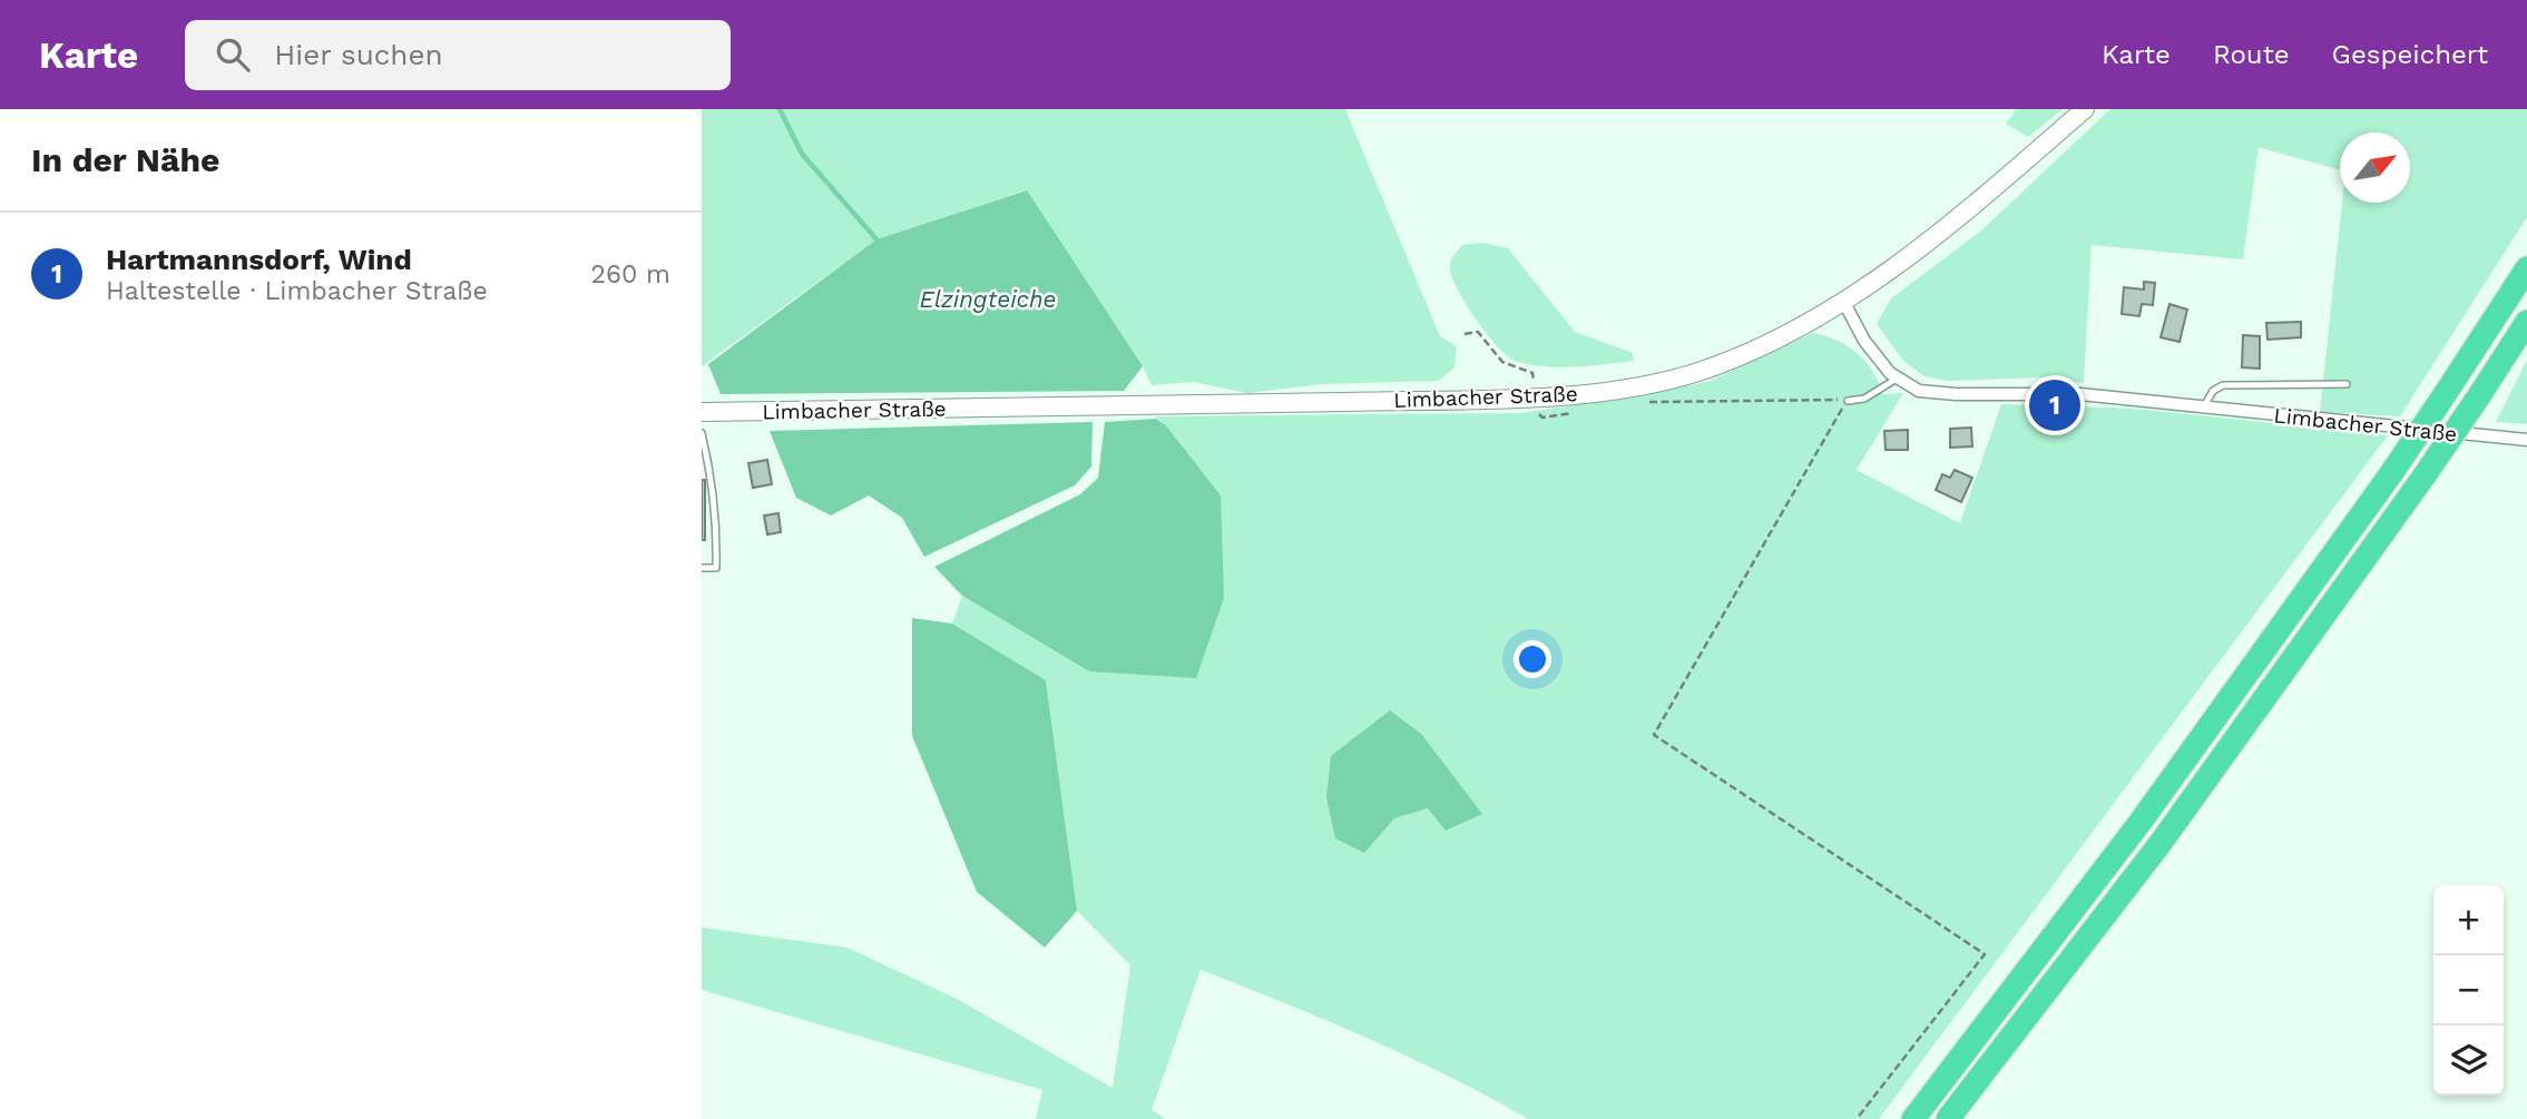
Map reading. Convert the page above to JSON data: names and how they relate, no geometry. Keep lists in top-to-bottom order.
{
  "streets": {
    "main road": ["Limbacher Straße"]
  },
  "water": ["Elzingteiche"],
  "north": "top right",
  "page": {
    "header": "Karte",
    "search": "Hier suchen",
    "nav": ["Karte", "Route", "Gespeichert"],
    "heading": "In der Nähe",
    "list": [
      {
        "mark": "1",
        "name": "Hartmannsdorf, Wind",
        "note": "Haltestelle · Limbacher Straße",
        "value": "260 m"
      }
    ],
    "pins": "1",
    "map_buttons": ["+", "−"]
  }
}
